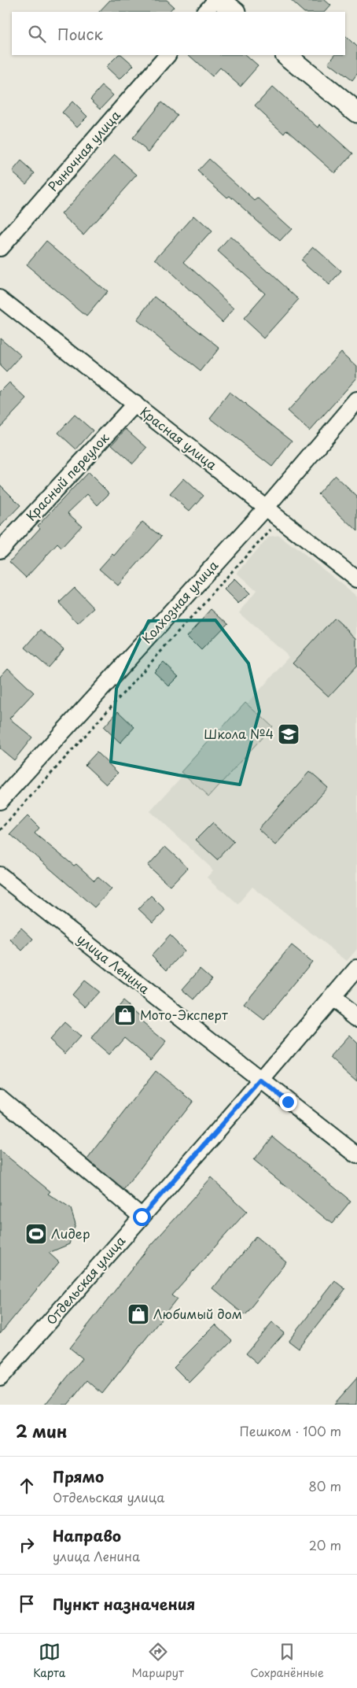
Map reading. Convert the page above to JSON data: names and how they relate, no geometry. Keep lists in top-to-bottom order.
{
  "streets": {
    "street": [
      "Рыночная улица",
      "Красная улица",
      "Красный переулок",
      "Колхозная улица",
      "улица Ленина",
      "Отдельская улица"
    ]
  },
  "crossings": [
    ["Красная улица", "Красный переулок"],
    ["Красная улица", "Колхозная улица"],
    ["улица Ленина", "Отдельская улица"]
  ],
  "places": {
    "school or university": ["Школа №4"],
    "shop": ["Мото-Эксперт", "Любимый дом"],
    "sports": ["Лидер"]
  },
  "page": {
    "search": "Поиск",
    "heading": ["2 мин", "Пешком · 100 m"],
    "list": [
      ["Прямо", "Отдельская улица", "80 m"],
      ["Направо", "улица Ленина", "20 m"],
      "Пункт назначения"
    ],
    "nav": ["Карта", "Маршрут", "Сохранённые"]
  }
}
